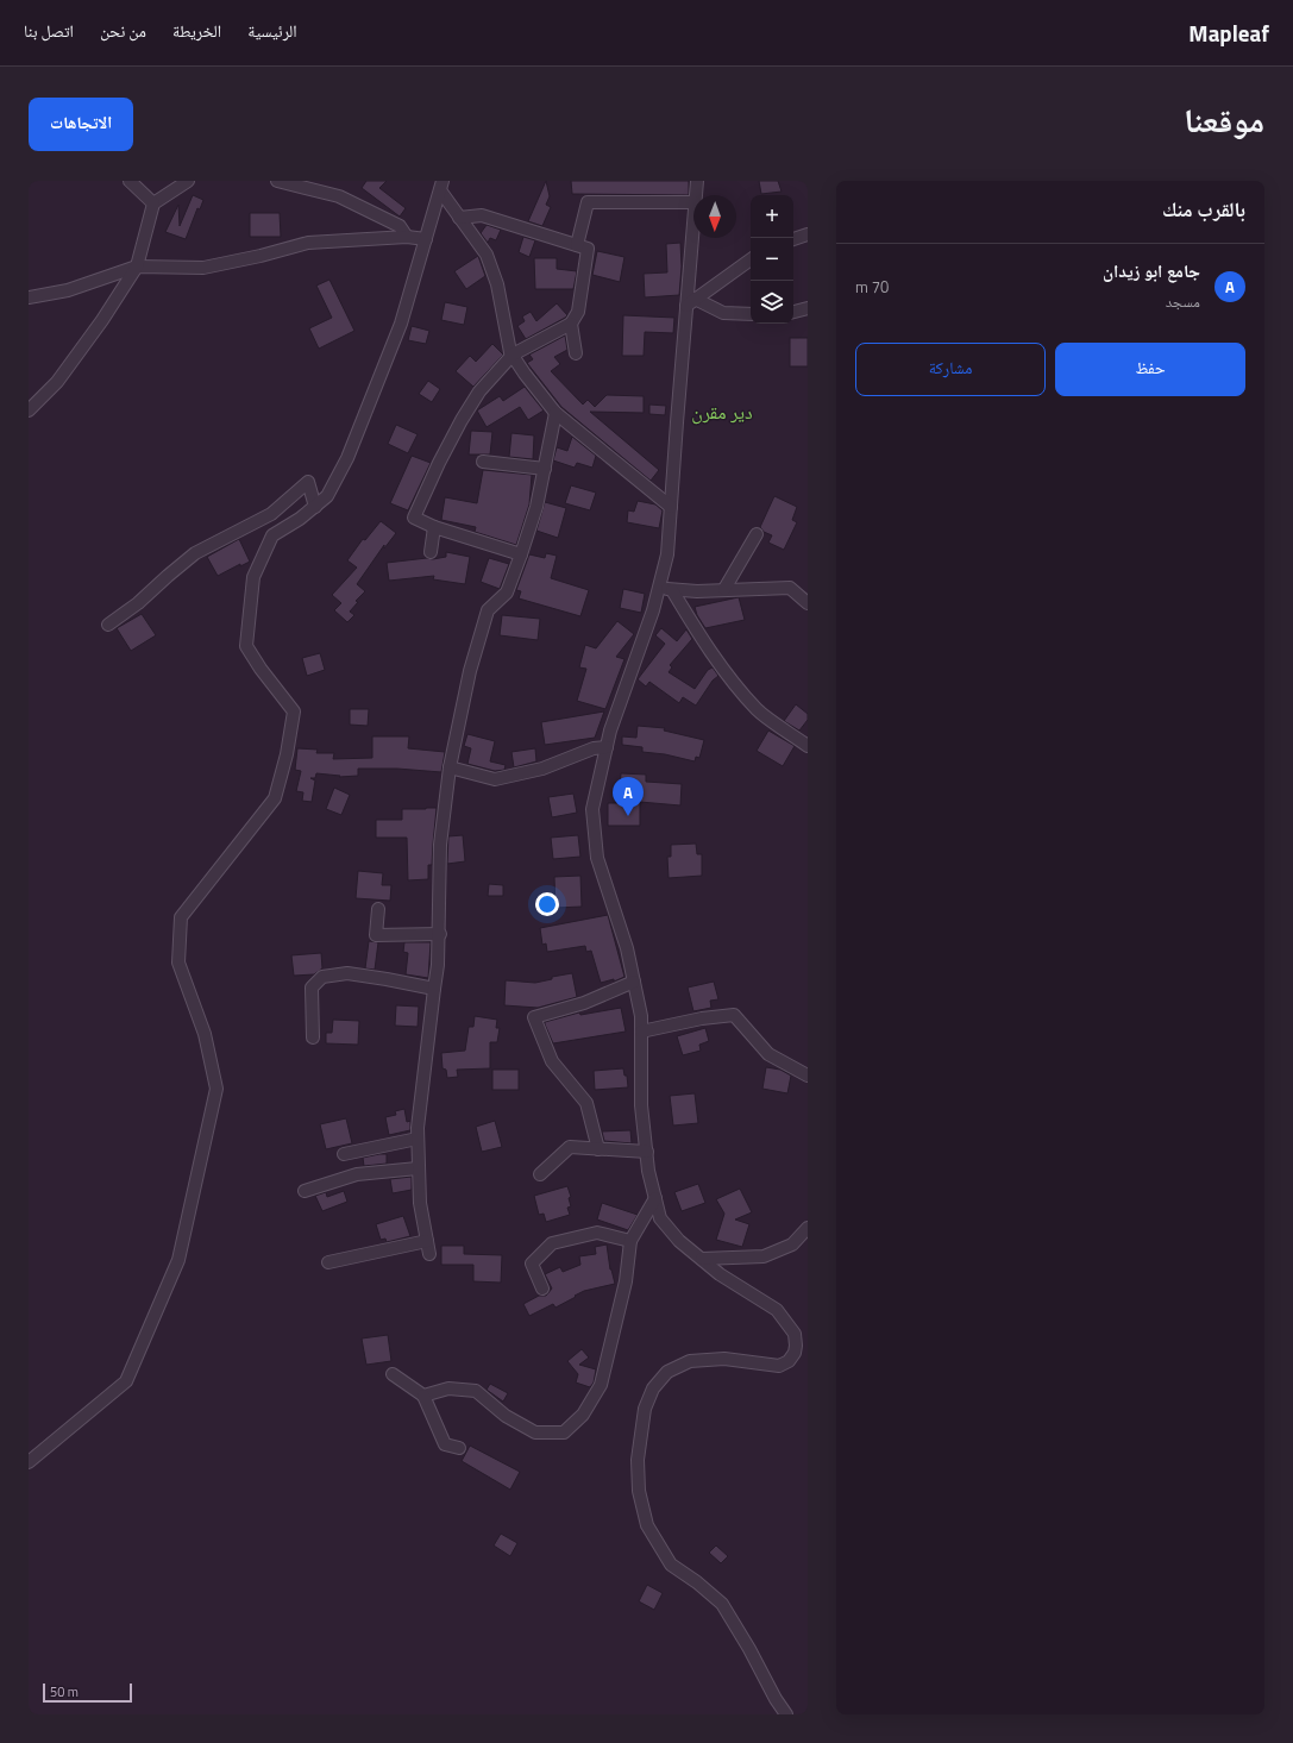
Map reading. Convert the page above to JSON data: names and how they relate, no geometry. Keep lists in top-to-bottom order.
{
  "districts": ["دير مقرن"],
  "scale_bar": "50 m",
  "north": "bottom",
  "page": {
    "header": "Mapleaf",
    "nav": [
      "الرئيسية",
      "الخريطة",
      "من نحن",
      "اتصل بنا"
    ],
    "title": "موقعنا",
    "buttons": [
      "الاتجاهات",
      ["حفظ", "مشاركة"]
    ],
    "heading": "بالقرب منك",
    "map_buttons": ["+", "−"],
    "list": [
      {
        "mark": "A",
        "name": "جامع ابو زيدان",
        "note": "مسجد",
        "value": "70 m"
      }
    ],
    "pins": "A",
    "scale": "50 m"
  }
}
